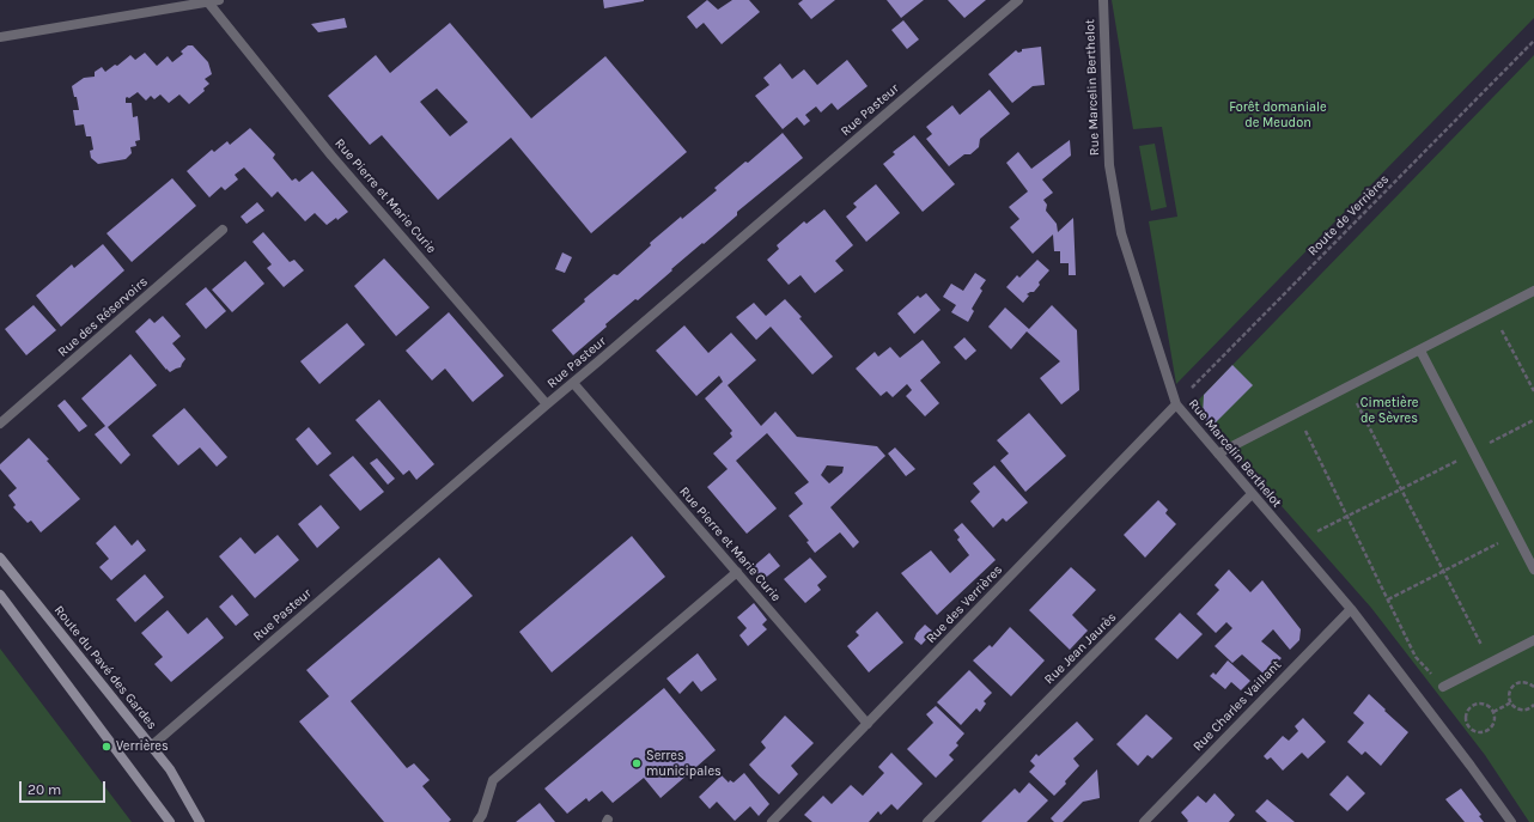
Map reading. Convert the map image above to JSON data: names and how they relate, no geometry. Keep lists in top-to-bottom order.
{
  "streets": {
    "main road": ["Route du Pavé des Gardes"],
    "street": [
      "Rue Marcelin Berthelot",
      "Rue Pasteur",
      "Rue Pierre et Marie Curie",
      "Rue des Réservoirs",
      "Rue des Verrières",
      "Rue Jean Jaurès",
      "Rue Charles Vaillant"
    ],
    "path": ["Route de Verrières"]
  },
  "crossings": [
    ["Rue Marcelin Berthelot", "Route de Verrières"],
    ["Rue Marcelin Berthelot", "Rue des Verrières"],
    ["Rue Marcelin Berthelot", "Rue Jean Jaurès"],
    ["Rue Marcelin Berthelot", "Rue Charles Vaillant"],
    ["Rue Pasteur", "Rue Pierre et Marie Curie"],
    ["Rue Pasteur", "Route du Pavé des Gardes"],
    ["Rue Pierre et Marie Curie", "Rue des Verrières"],
    ["Route de Verrières", "Rue des Verrières"]
  ],
  "parks": ["Forêt domaniale de Meudon", "Cimetière de Sèvres"],
  "places": ["Verrières", "Serres municipales"],
  "scale_bar": "20 m"
}
